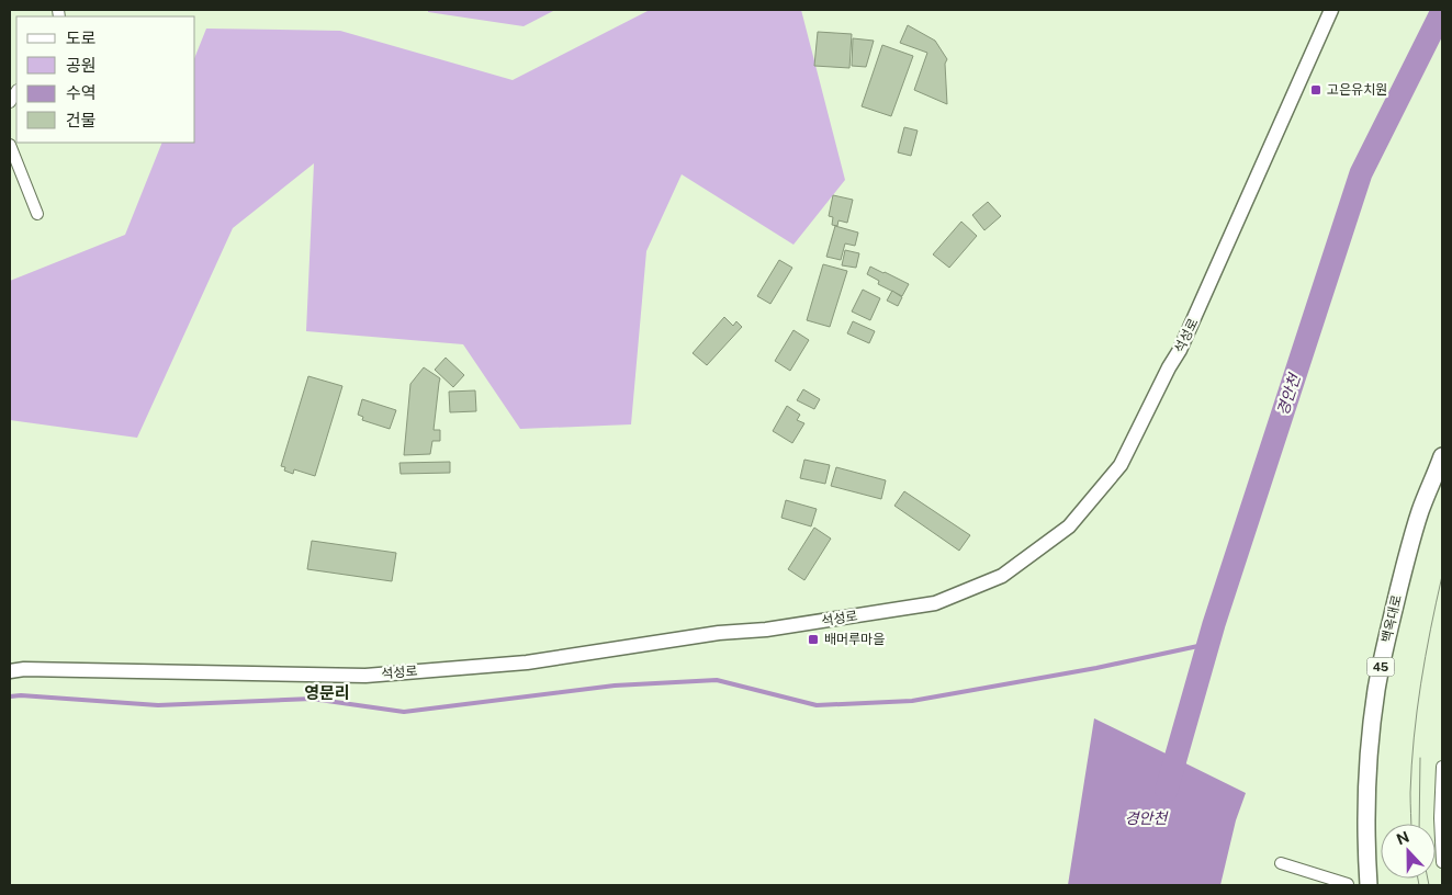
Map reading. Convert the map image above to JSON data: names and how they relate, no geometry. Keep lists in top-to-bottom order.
{
  "streets": {
    "main road": ["백옥대로", "45"],
    "street": ["석성로"]
  },
  "districts": ["영문리"],
  "water": ["경안천"],
  "places": {
    "transit": ["고은유치원", "배머루마을"]
  },
  "legend": [
    "도로",
    "공원",
    "수역",
    "건물"
  ],
  "north": "top"
}
